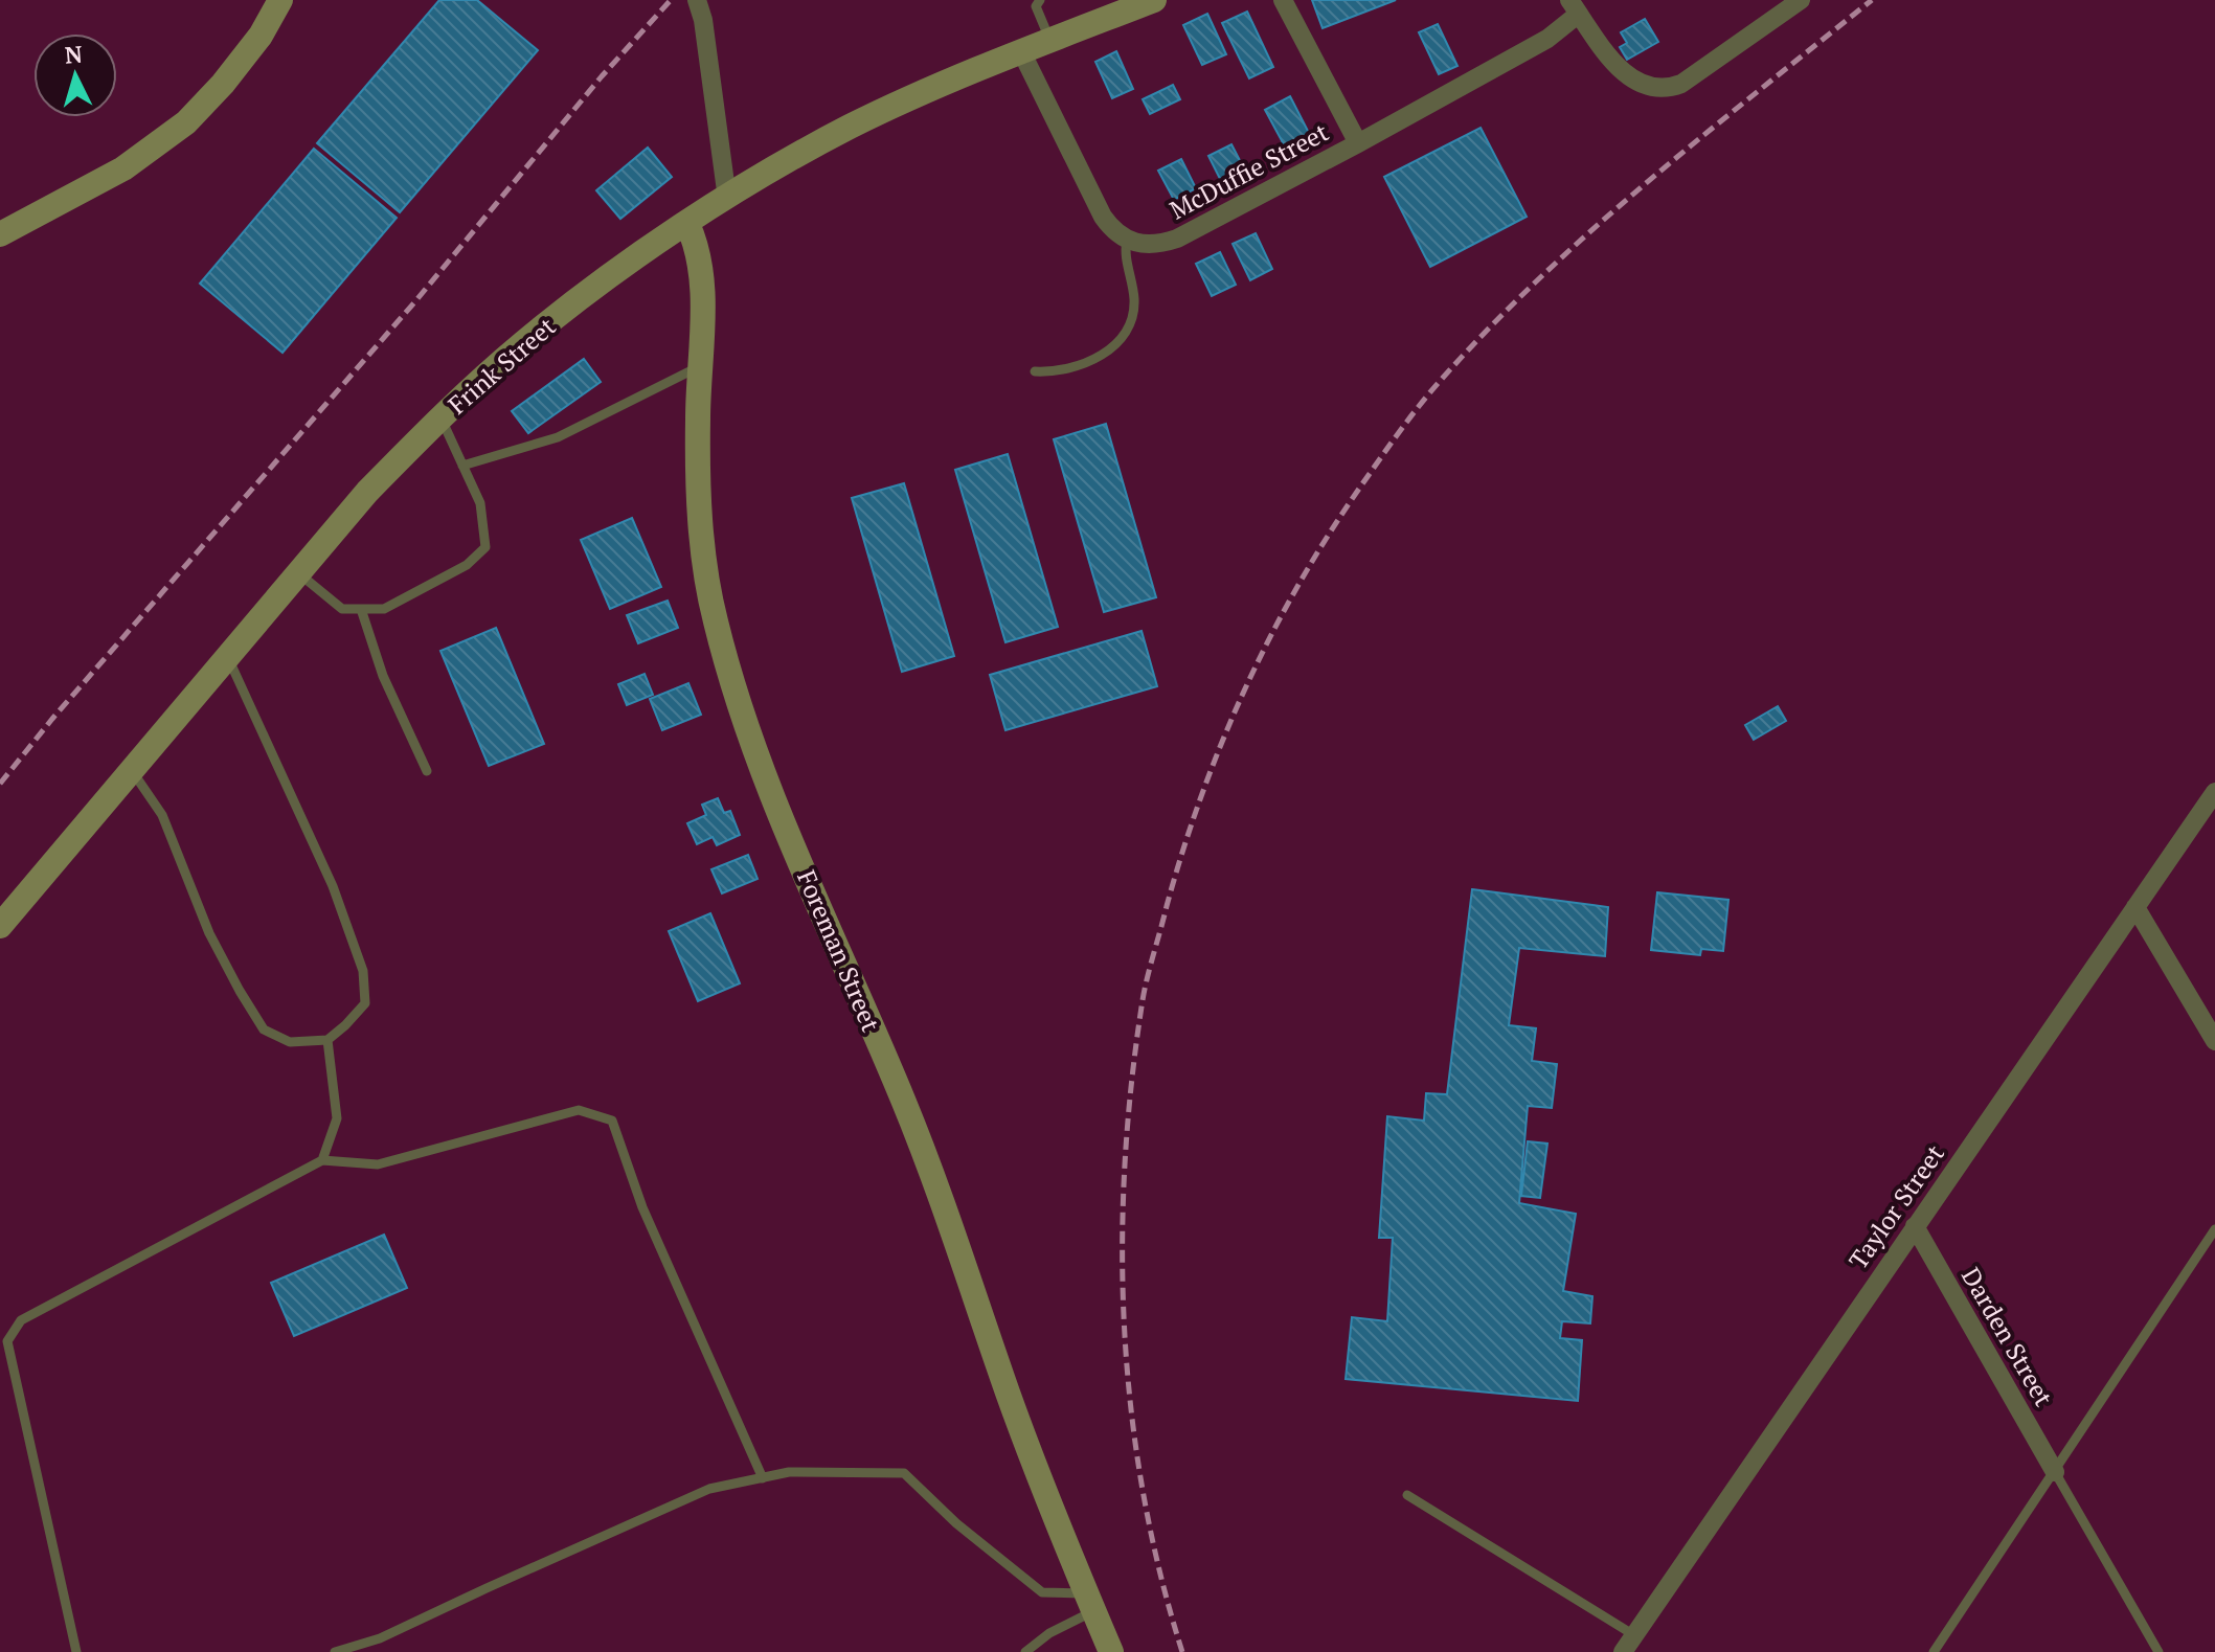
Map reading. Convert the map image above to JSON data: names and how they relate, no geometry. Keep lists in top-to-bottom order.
{
  "streets": {
    "street": [
      "McDuffie Street",
      "Frink Street",
      "Foreman Street",
      "Taylor Street",
      "Darden Street"
    ]
  },
  "crossings": [
    ["Frink Street", "Foreman Street"],
    ["Taylor Street", "Darden Street"]
  ],
  "north": "top"
}
